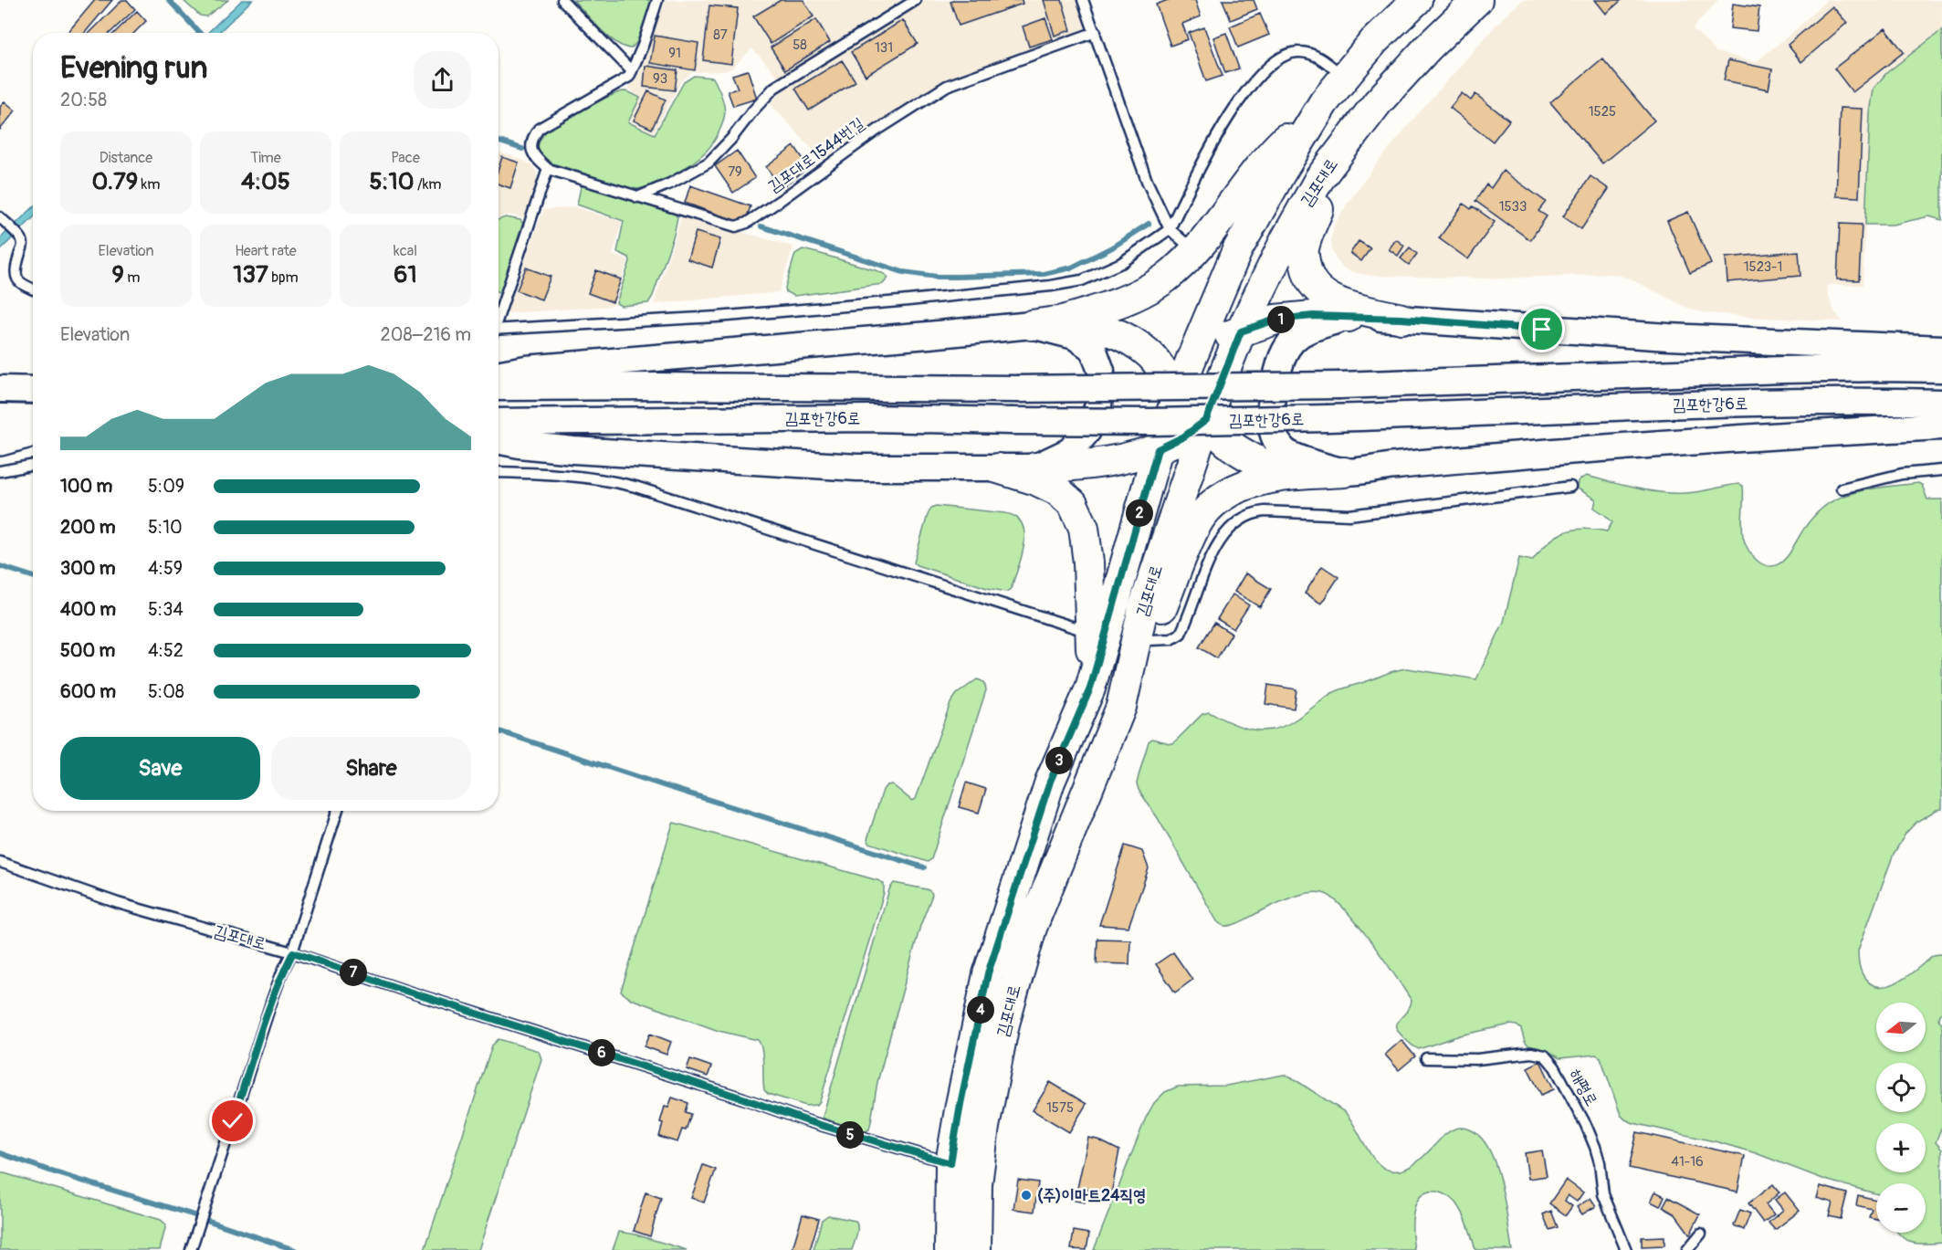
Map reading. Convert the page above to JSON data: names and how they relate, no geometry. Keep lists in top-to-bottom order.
{
  "streets": {
    "main road": ["김포대로"],
    "street": ["김포한강6로"],
    "lane": ["김포대로1544번길", "해평로"]
  },
  "places": ["(주)이마트24직영"],
  "house_numbers": [
    "87",
    "58",
    "131",
    "91",
    "93",
    "1525",
    "79",
    "1533",
    "1523-1",
    "1575",
    "41-16"
  ],
  "north": "left",
  "page": {
    "heading": ["Evening run", "20:58"],
    "stats": [
      ["Distance", "0.79 km"],
      ["Time", "4:05"],
      ["Pace", "5:10 /km"],
      ["Elevation", "9 m"],
      ["Heart rate", "137 bpm"],
      ["kcal", "61"]
    ],
    "pins": [
      "1",
      "2",
      "3",
      "7",
      "4",
      "6",
      "5"
    ],
    "chart": ["Elevation", "208–216 m"],
    "list": [
      {
        "name": "100 m",
        "note": "5:09"
      },
      {
        "name": "200 m",
        "note": "5:10"
      },
      {
        "name": "300 m",
        "note": "4:59"
      },
      {
        "name": "400 m",
        "note": "5:34"
      },
      {
        "name": "500 m",
        "note": "4:52"
      },
      {
        "name": "600 m",
        "note": "5:08"
      }
    ],
    "buttons": ["Save", "Share"],
    "map_buttons": ["+", "−"]
  }
}
